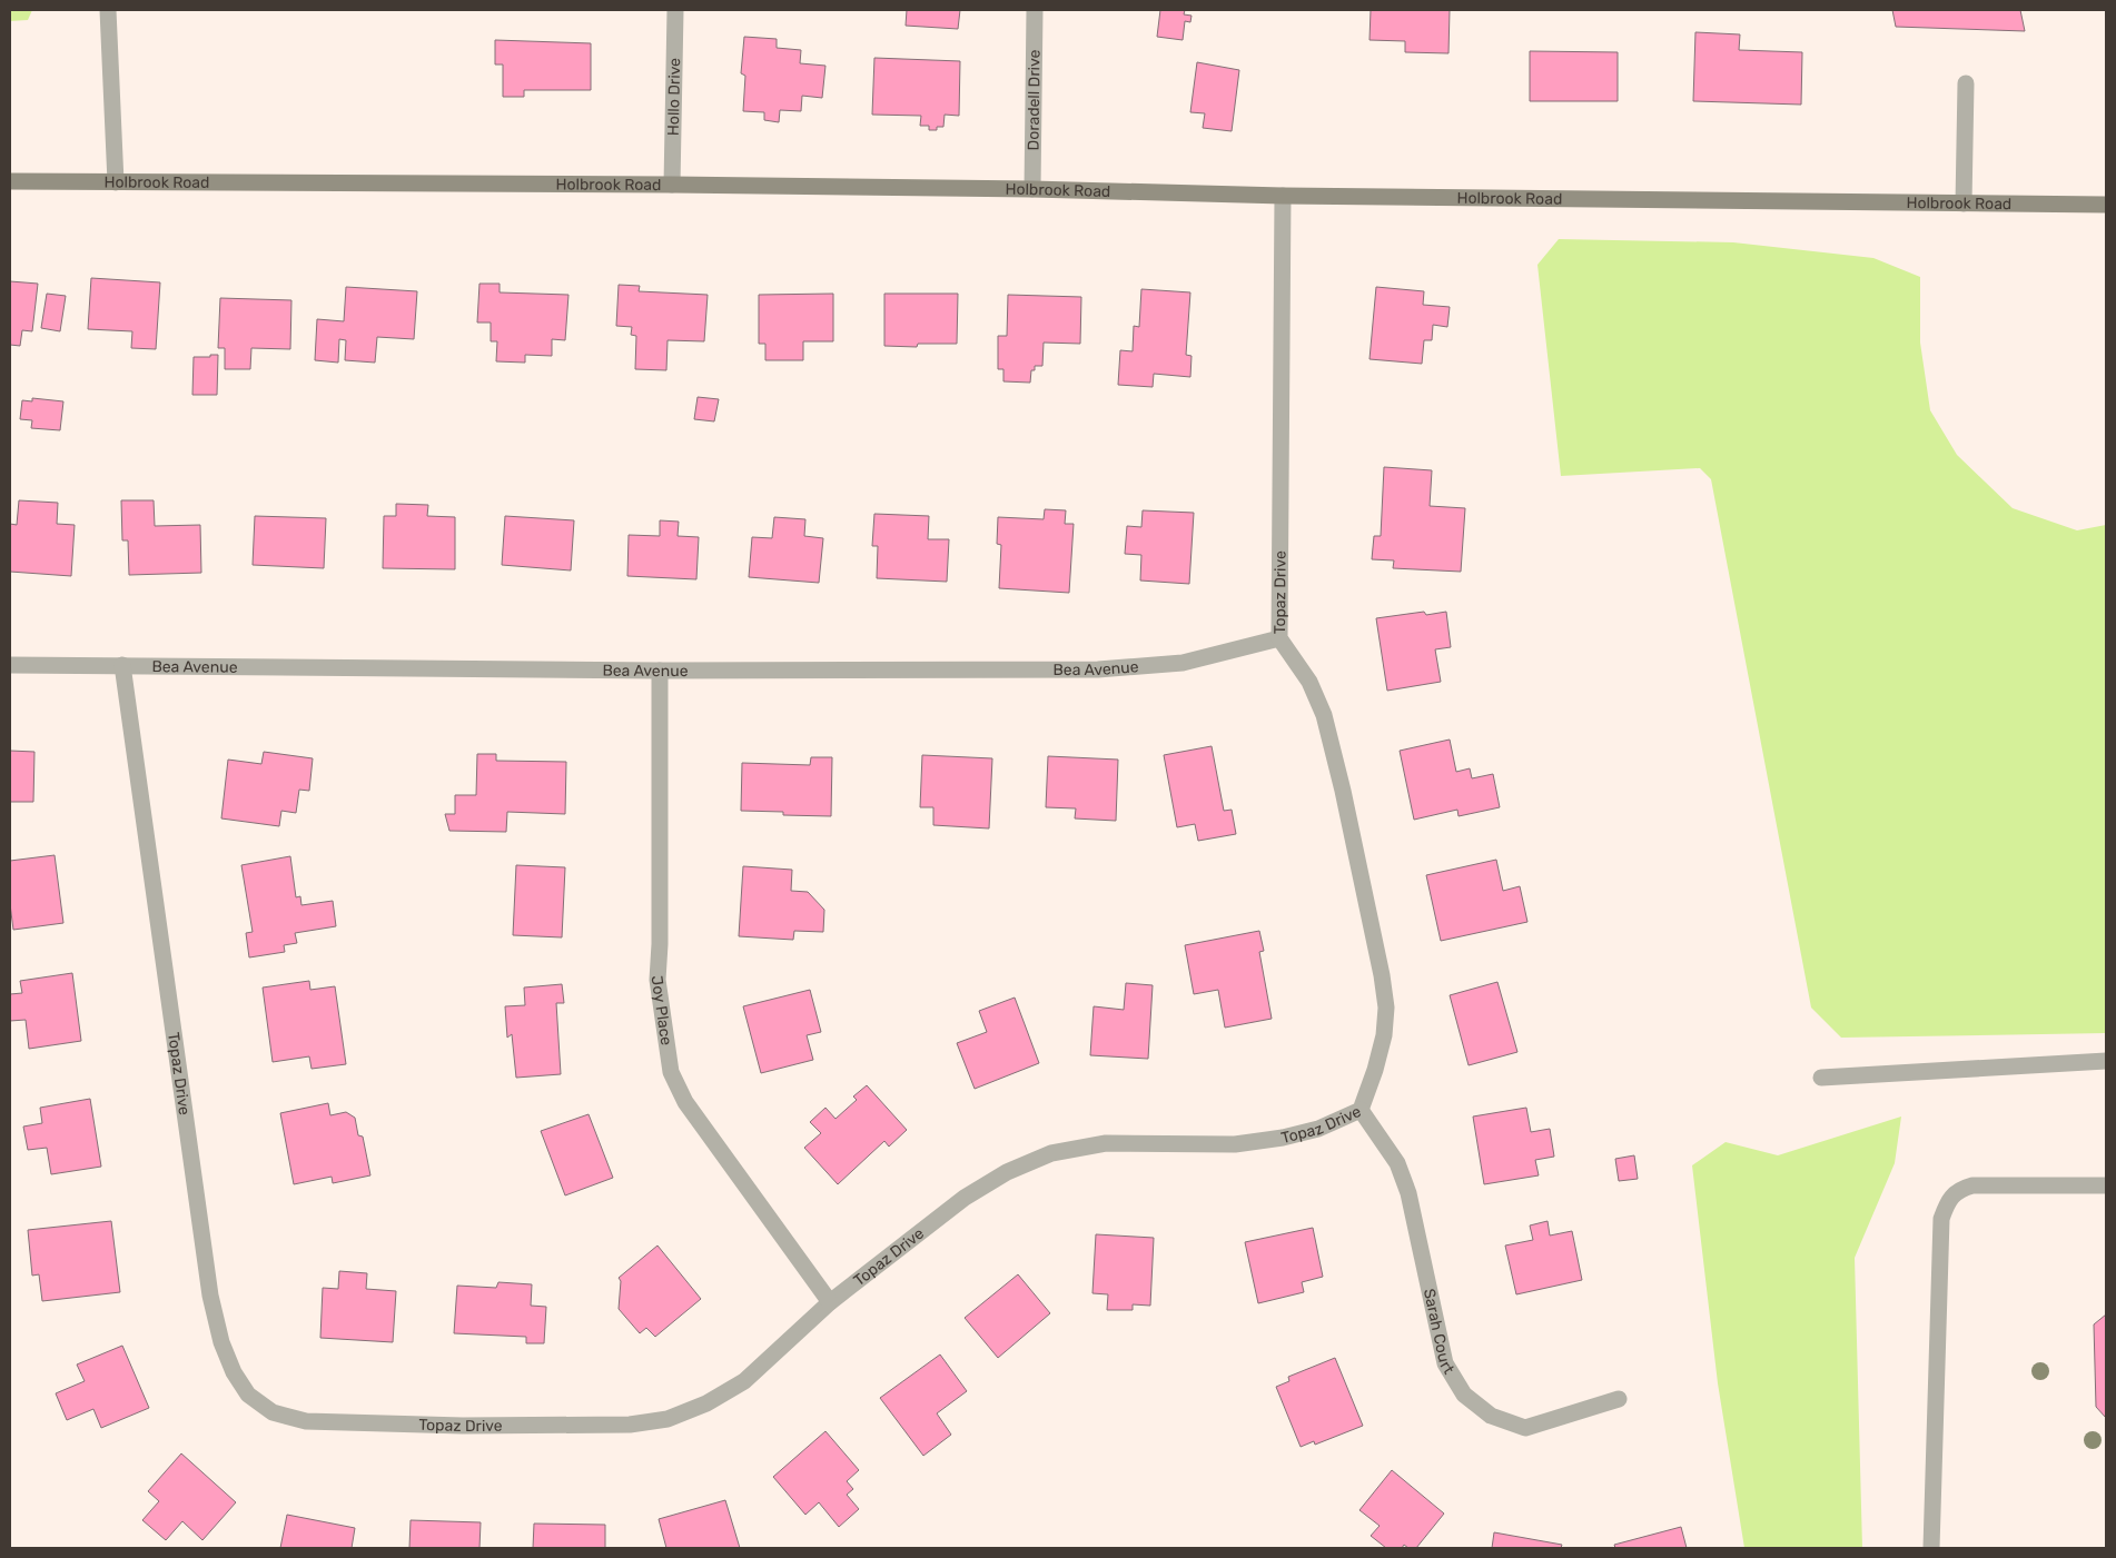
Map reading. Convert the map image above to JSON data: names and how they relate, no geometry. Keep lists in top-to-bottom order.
{
  "streets": {
    "street": [
      "Hollo Drive",
      "Doradell Drive",
      "Holbrook Road",
      "Topaz Drive",
      "Bea Avenue",
      "Joy Place",
      "Sarah Court"
    ]
  },
  "crossings": [
    ["Hollo Drive", "Holbrook Road"],
    ["Doradell Drive", "Holbrook Road"],
    ["Holbrook Road", "Topaz Drive"],
    ["Topaz Drive", "Bea Avenue"],
    ["Topaz Drive", "Joy Place"],
    ["Topaz Drive", "Sarah Court"],
    ["Bea Avenue", "Joy Place"]
  ]
}
